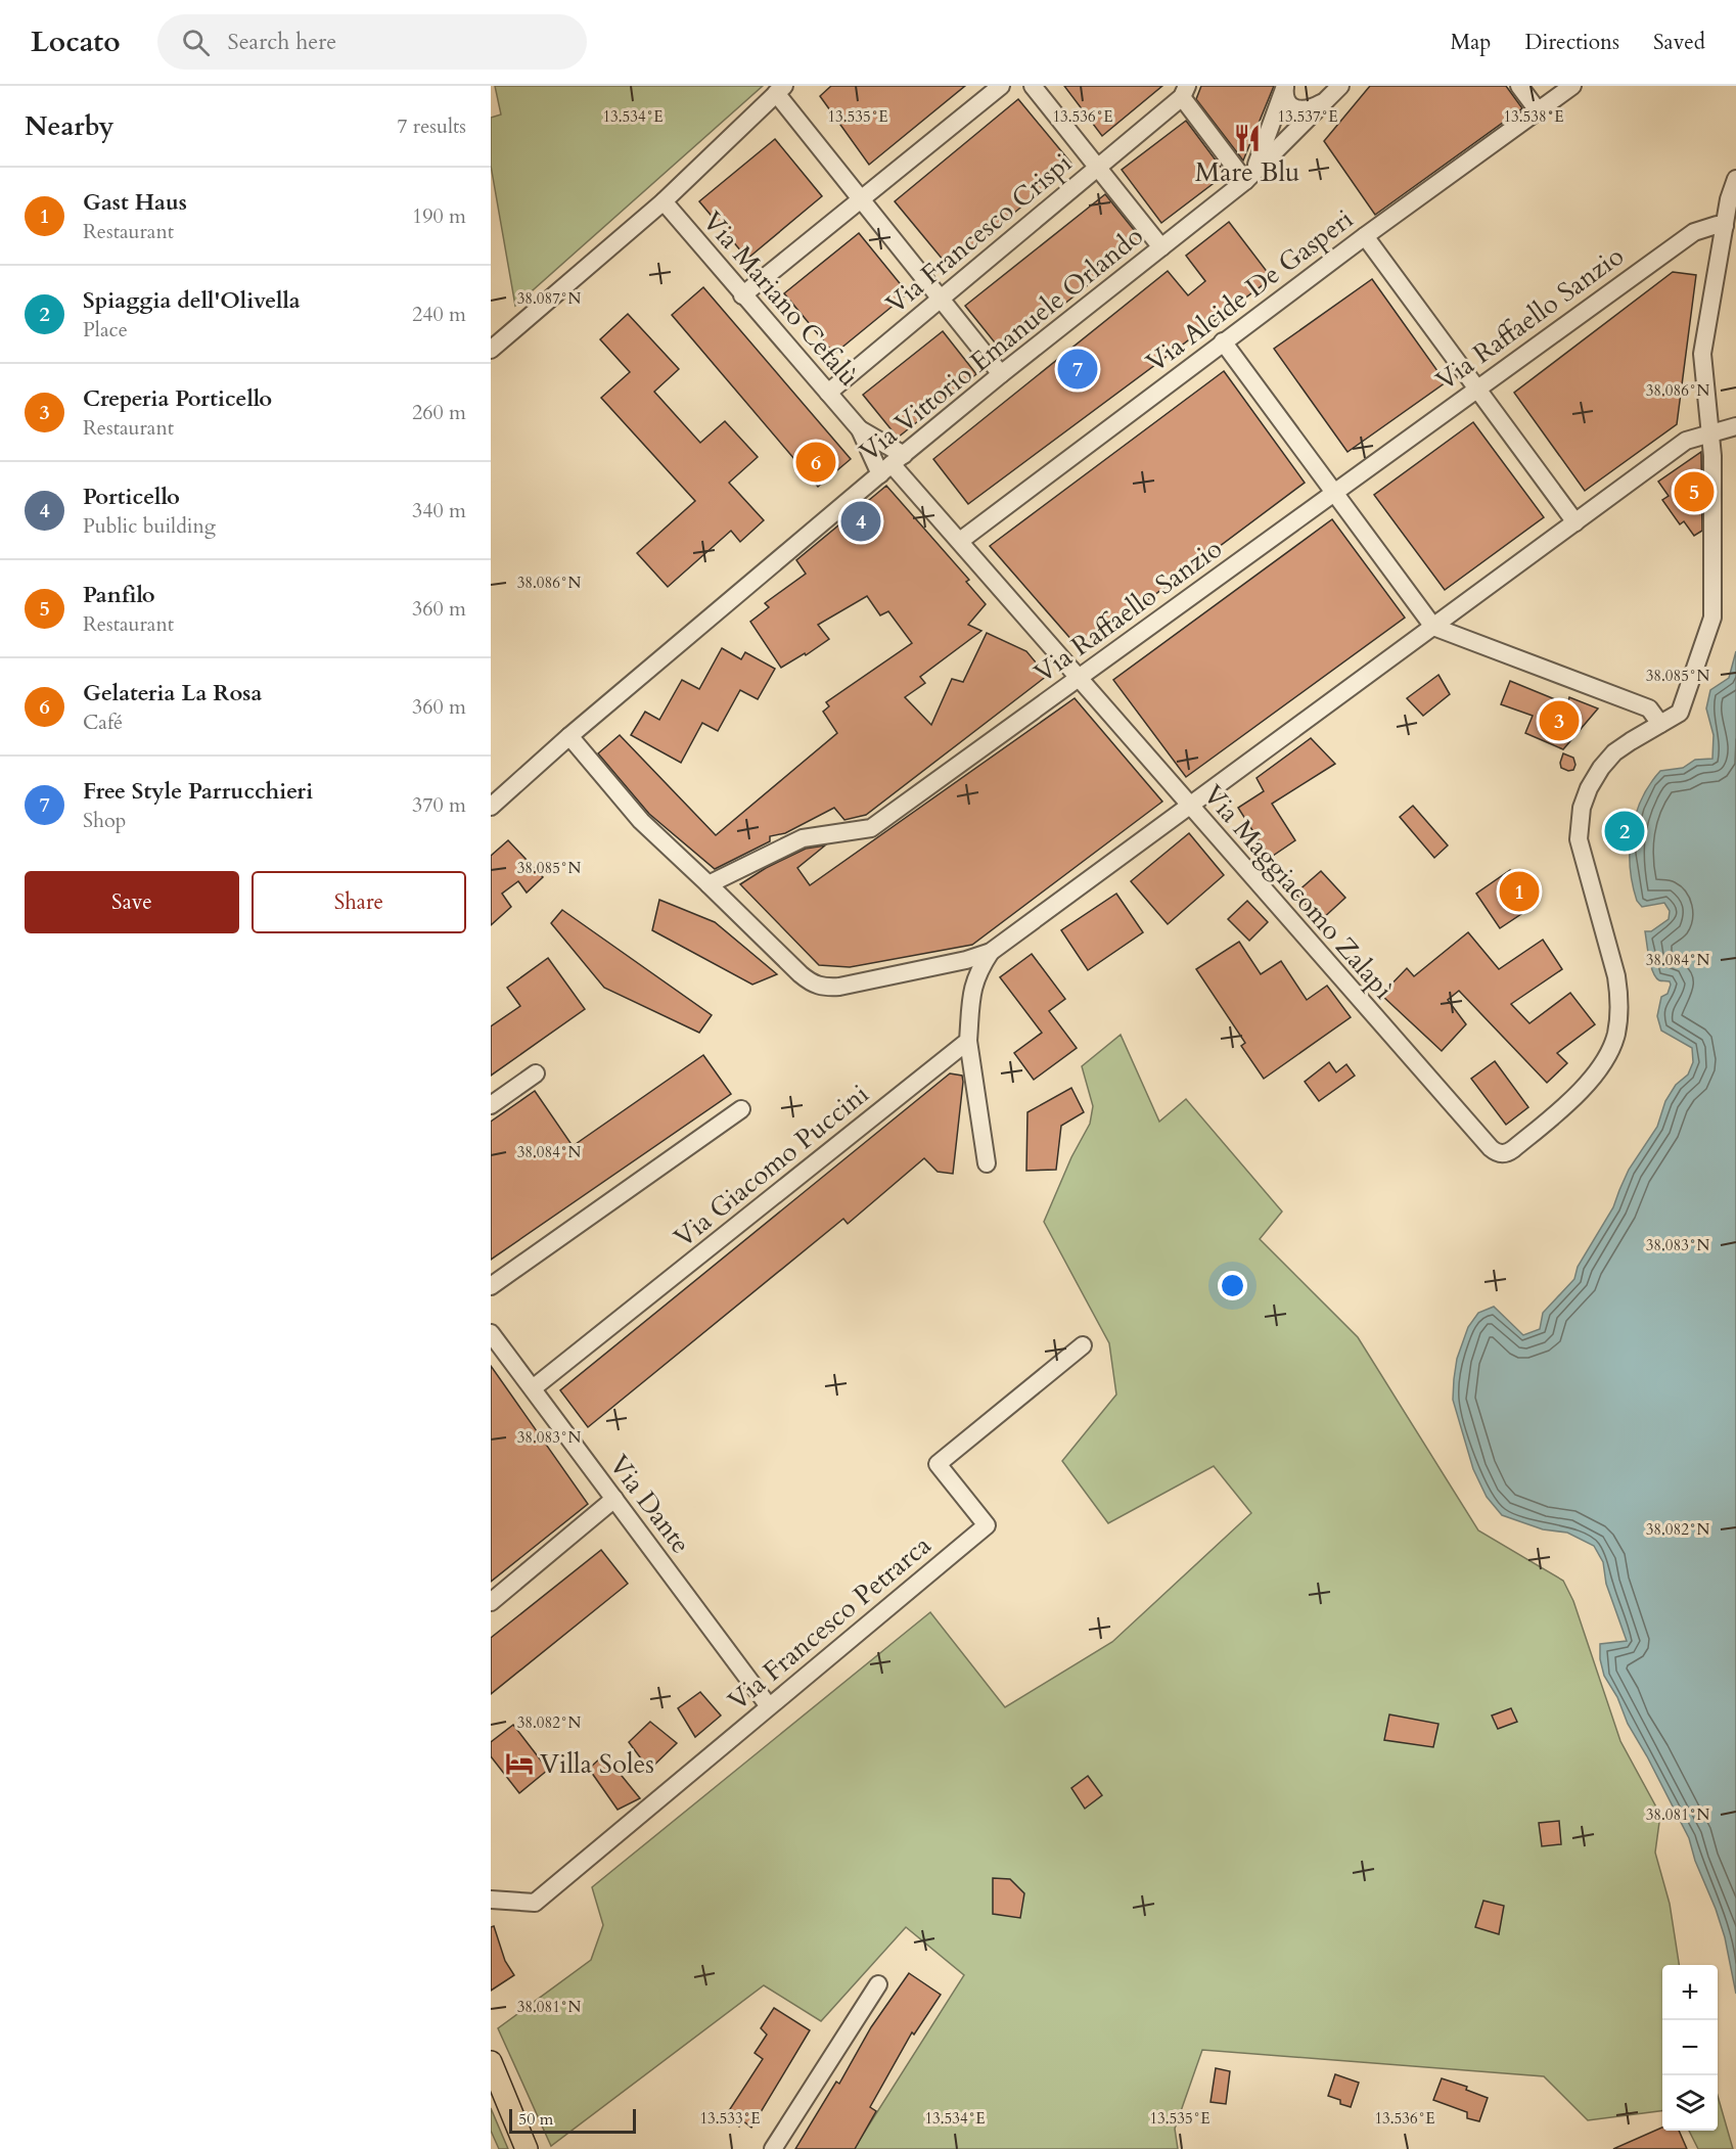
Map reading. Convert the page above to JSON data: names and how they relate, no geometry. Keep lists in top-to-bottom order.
{
  "streets": {
    "street": [
      "Via Francesco Crispi",
      "Via Alcide De Gasperi",
      "Via Mariano Cefalù",
      "Via Raffaello Sanzio",
      "Via Vittorio Emanuele Orlando",
      "Via Maggiacomo Zalapì",
      "Via Giacomo Puccini",
      "Via Dante",
      "Via Francesco Petrarca"
    ]
  },
  "crossings": [
    ["Via Francesco Crispi", "Via Mariano Cefalù"],
    ["Via Alcide De Gasperi", "Via Maggiacomo Zalapì"],
    ["Via Mariano Cefalù", "Via Vittorio Emanuele Orlando"],
    ["Via Mariano Cefalù", "Via Maggiacomo Zalapì"],
    ["Via Raffaello Sanzio", "Via Maggiacomo Zalapì"],
    ["Via Vittorio Emanuele Orlando", "Via Maggiacomo Zalapì"],
    ["Via Giacomo Puccini", "Via Dante"],
    ["Via Dante", "Via Francesco Petrarca"]
  ],
  "places": {
    "restaurant": ["Mare Blu"],
    "hotel": ["Villa Soles"]
  },
  "scale_bar": "50 m",
  "page": {
    "header": "Locato",
    "search": "Search here",
    "nav": ["Map", "Directions", "Saved"],
    "heading": ["Nearby", "7 results"],
    "list": [
      {
        "mark": "1",
        "name": "Gast Haus",
        "note": "Restaurant",
        "value": "190 m"
      },
      {
        "mark": "2",
        "name": "Spiaggia dell'Olivella",
        "note": "Place",
        "value": "240 m"
      },
      {
        "mark": "3",
        "name": "Creperia Porticello",
        "note": "Restaurant",
        "value": "260 m"
      },
      {
        "mark": "4",
        "name": "Porticello",
        "note": "Public building",
        "value": "340 m"
      },
      {
        "mark": "5",
        "name": "Panfilo",
        "note": "Restaurant",
        "value": "360 m"
      },
      {
        "mark": "6",
        "name": "Gelateria La Rosa",
        "note": "Café",
        "value": "360 m"
      },
      {
        "mark": "7",
        "name": "Free Style Parrucchieri",
        "note": "Shop",
        "value": "370 m"
      }
    ],
    "pins": [
      "7",
      "6",
      "5",
      "4",
      "3",
      "2",
      "1"
    ],
    "buttons": ["Save", "Share"],
    "map_buttons": ["+", "−"],
    "scale": "50 m"
  },
  "coordinates": [
    "13.534°E",
    "13.536°E",
    "13.538°E",
    "13.535°E",
    "13.537°E",
    "38.087°N",
    "38.086°N",
    "38.085°N",
    "38.084°N",
    "38.083°N",
    "38.082°N",
    "38.081°N",
    "13.533°E"
  ]
}
